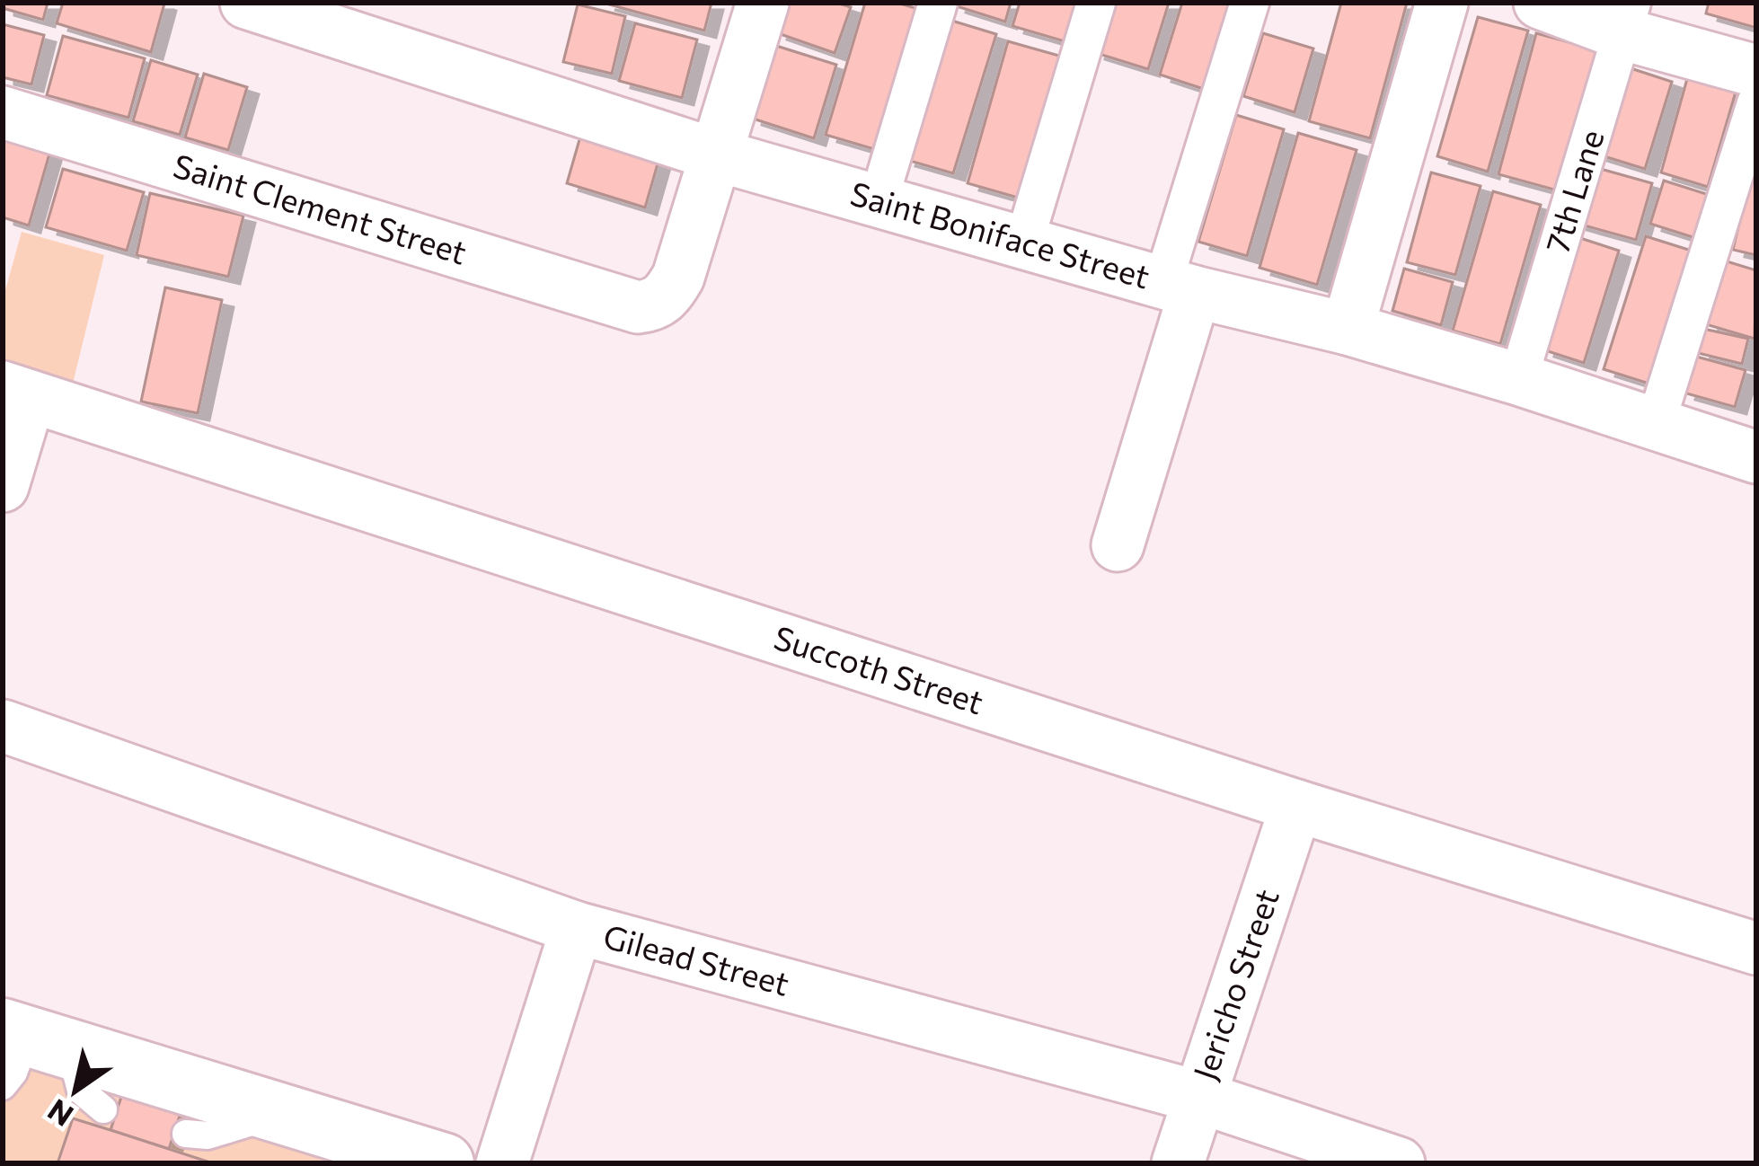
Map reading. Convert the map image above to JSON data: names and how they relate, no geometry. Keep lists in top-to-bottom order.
{
  "streets": {
    "street": [
      "7th Lane",
      "Saint Clement Street",
      "Saint Boniface Street",
      "Succoth Street",
      "Gilead Street",
      "Jericho Street"
    ]
  },
  "crossings": [
    ["7th Lane", "Saint Boniface Street"],
    ["Saint Clement Street", "Saint Boniface Street"],
    ["Succoth Street", "Jericho Street"],
    ["Gilead Street", "Jericho Street"]
  ],
  "north": "bottom left"
}
